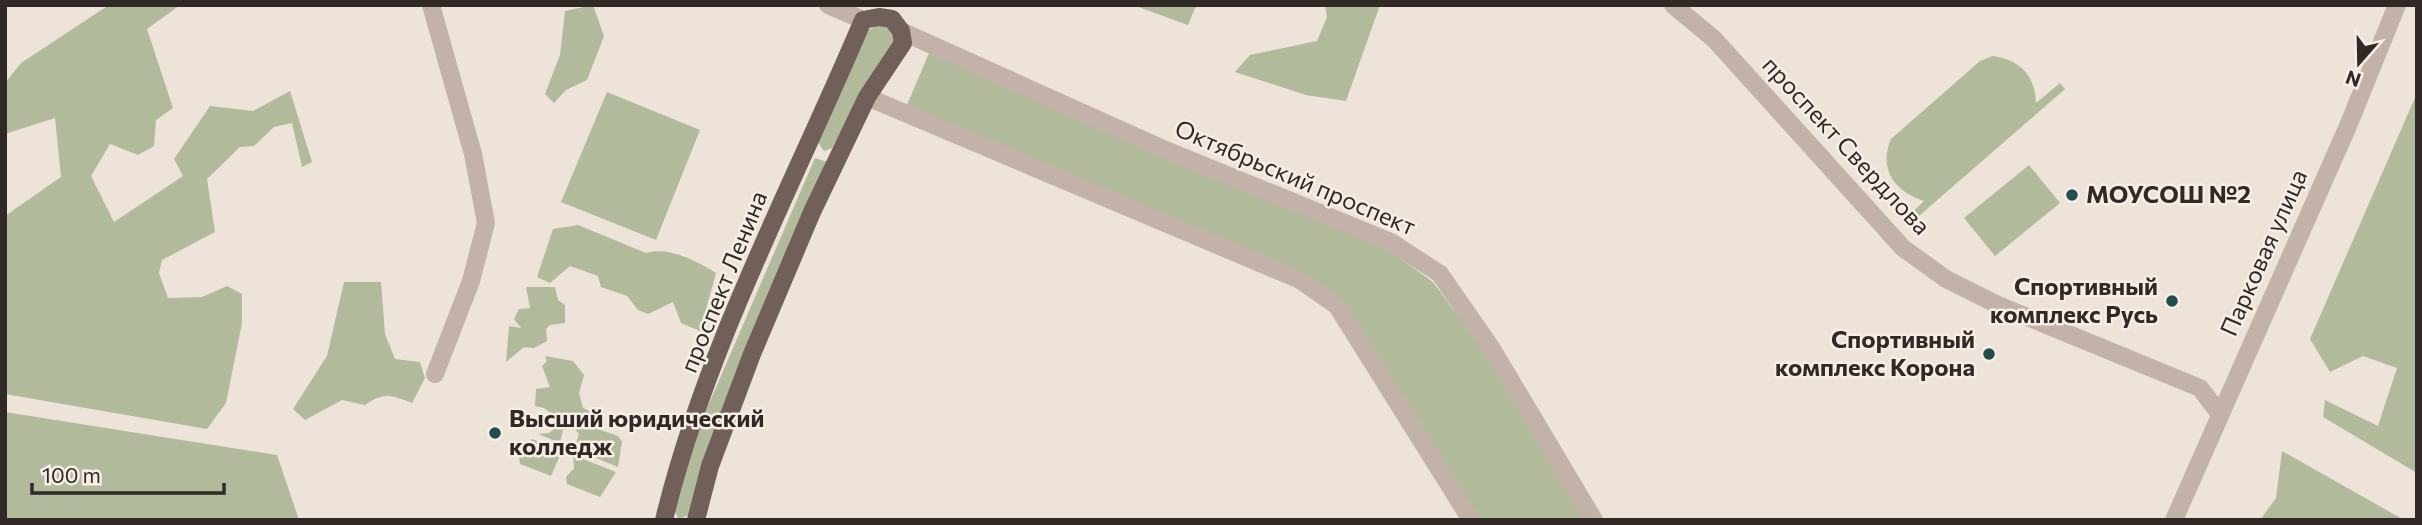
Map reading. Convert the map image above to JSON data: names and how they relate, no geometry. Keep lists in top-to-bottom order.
{
  "streets": {
    "main road": ["проспект Ленина"],
    "street": ["проспект Свердлова", "Октябрьский проспект", "Парковая улица"]
  },
  "places": [
    "МОУСОШ №2",
    "Спортивный комплекс Русь",
    "Спортивный комплекс Корона",
    "Высший юридический колледж"
  ],
  "scale_bar": "100 m",
  "north": "bottom"
}
